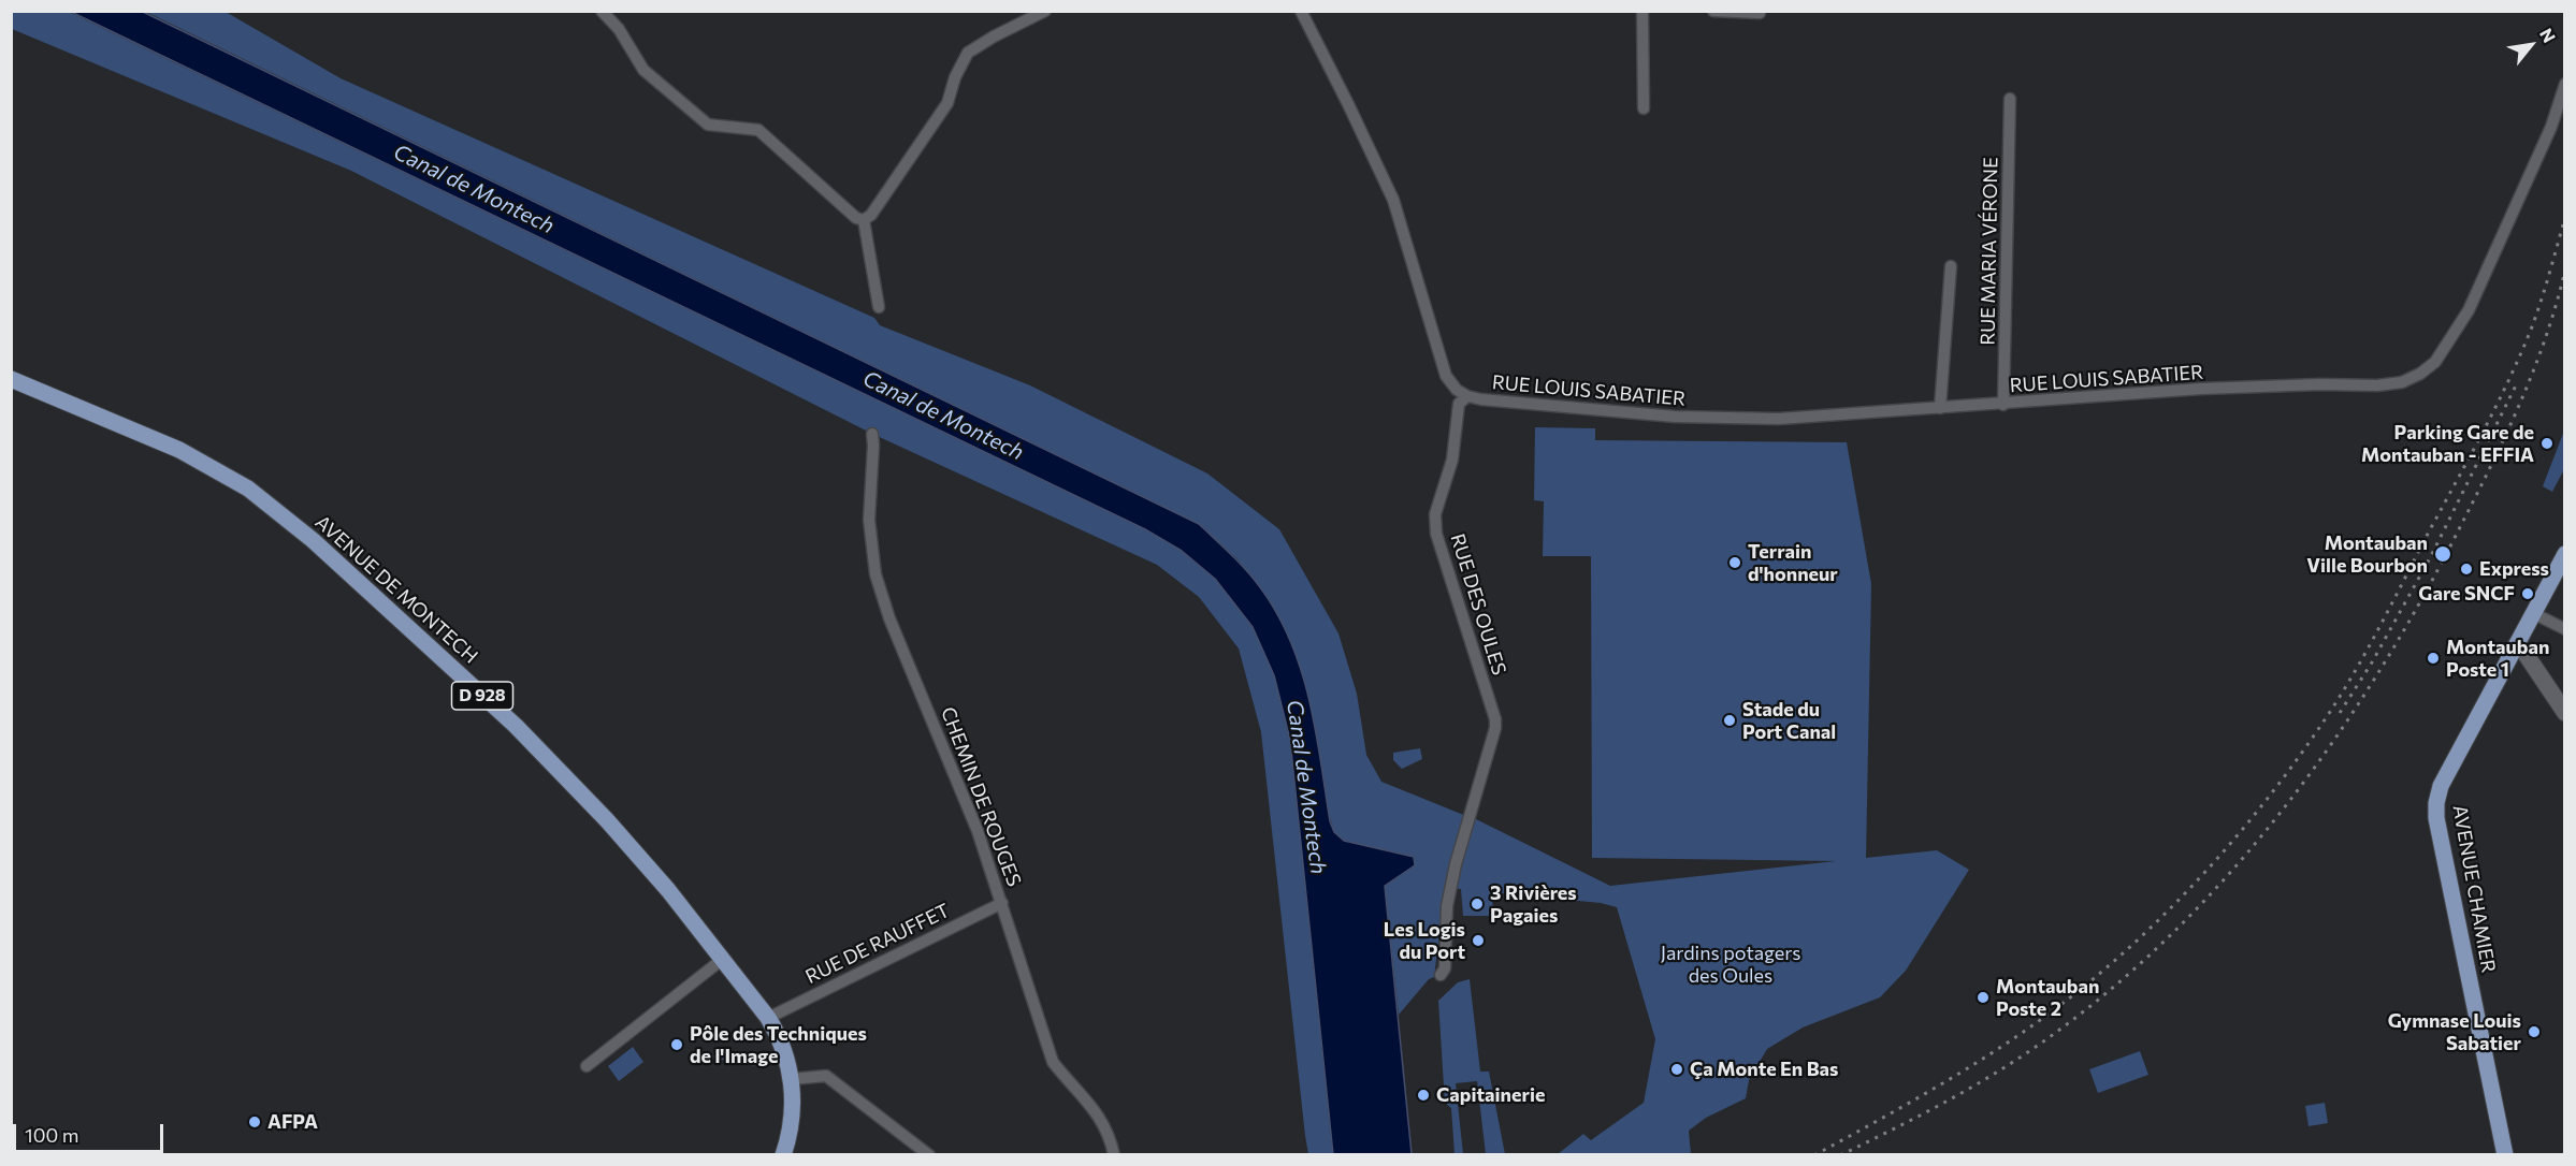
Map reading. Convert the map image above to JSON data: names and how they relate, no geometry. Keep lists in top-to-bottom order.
{
  "streets": {
    "main road": ["AVENUE DE MONTECH", "D 928", "AVENUE CHAMIER"],
    "street": [
      "RUE MARIA VÉRONE",
      "RUE LOUIS SABATIER",
      "RUE DES OULES",
      "CHEMIN DE ROUGES",
      "RUE DE RAUFFET"
    ]
  },
  "crossings": [
    ["RUE MARIA VÉRONE", "RUE LOUIS SABATIER"],
    ["RUE LOUIS SABATIER", "RUE DES OULES"],
    ["AVENUE DE MONTECH", "RUE DE RAUFFET"],
    ["CHEMIN DE ROUGES", "RUE DE RAUFFET"]
  ],
  "water": ["Canal de Montech"],
  "parks": ["Jardins potagers des Oules"],
  "places": [
    "Parking Gare de Montauban - EFFIA",
    "Montauban Ville Bourbon",
    "Terrain d'honneur",
    "Express",
    "Gare SNCF",
    "Montauban Poste 1",
    "Stade du Port Canal",
    "3 Rivières Pagaies",
    "Les Logis du Port",
    "Montauban Poste 2",
    "Gymnase Louis Sabatier",
    "Pôle des Techniques de l'Image",
    "Ça Monte En Bas",
    "Capitainerie",
    "AFPA"
  ],
  "scale_bar": "100 m",
  "north": "top right"
}
